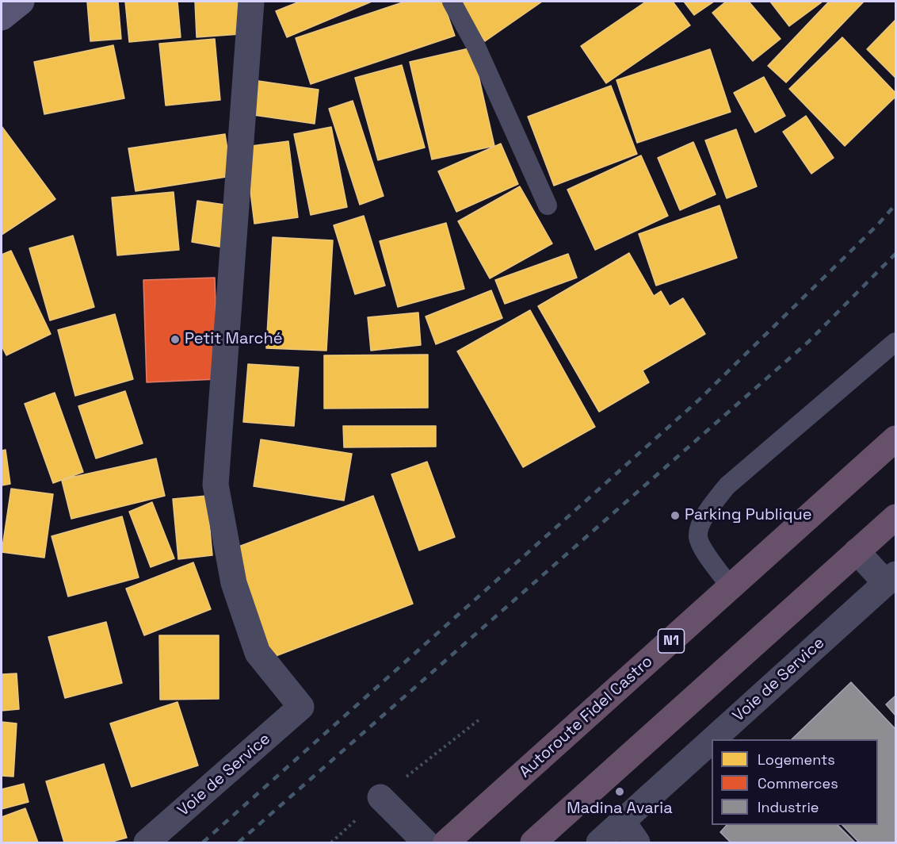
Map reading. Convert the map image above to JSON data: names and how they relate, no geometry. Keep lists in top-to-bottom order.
{
  "streets": {
    "highway": ["N1", "Autoroute Fidel Castro"],
    "street": ["Voie de Service"]
  },
  "places": ["Petit Marché", "Parking Publique", "Madina Avaria"],
  "legend": ["Logements", "Commerces", "Industrie"]
}
